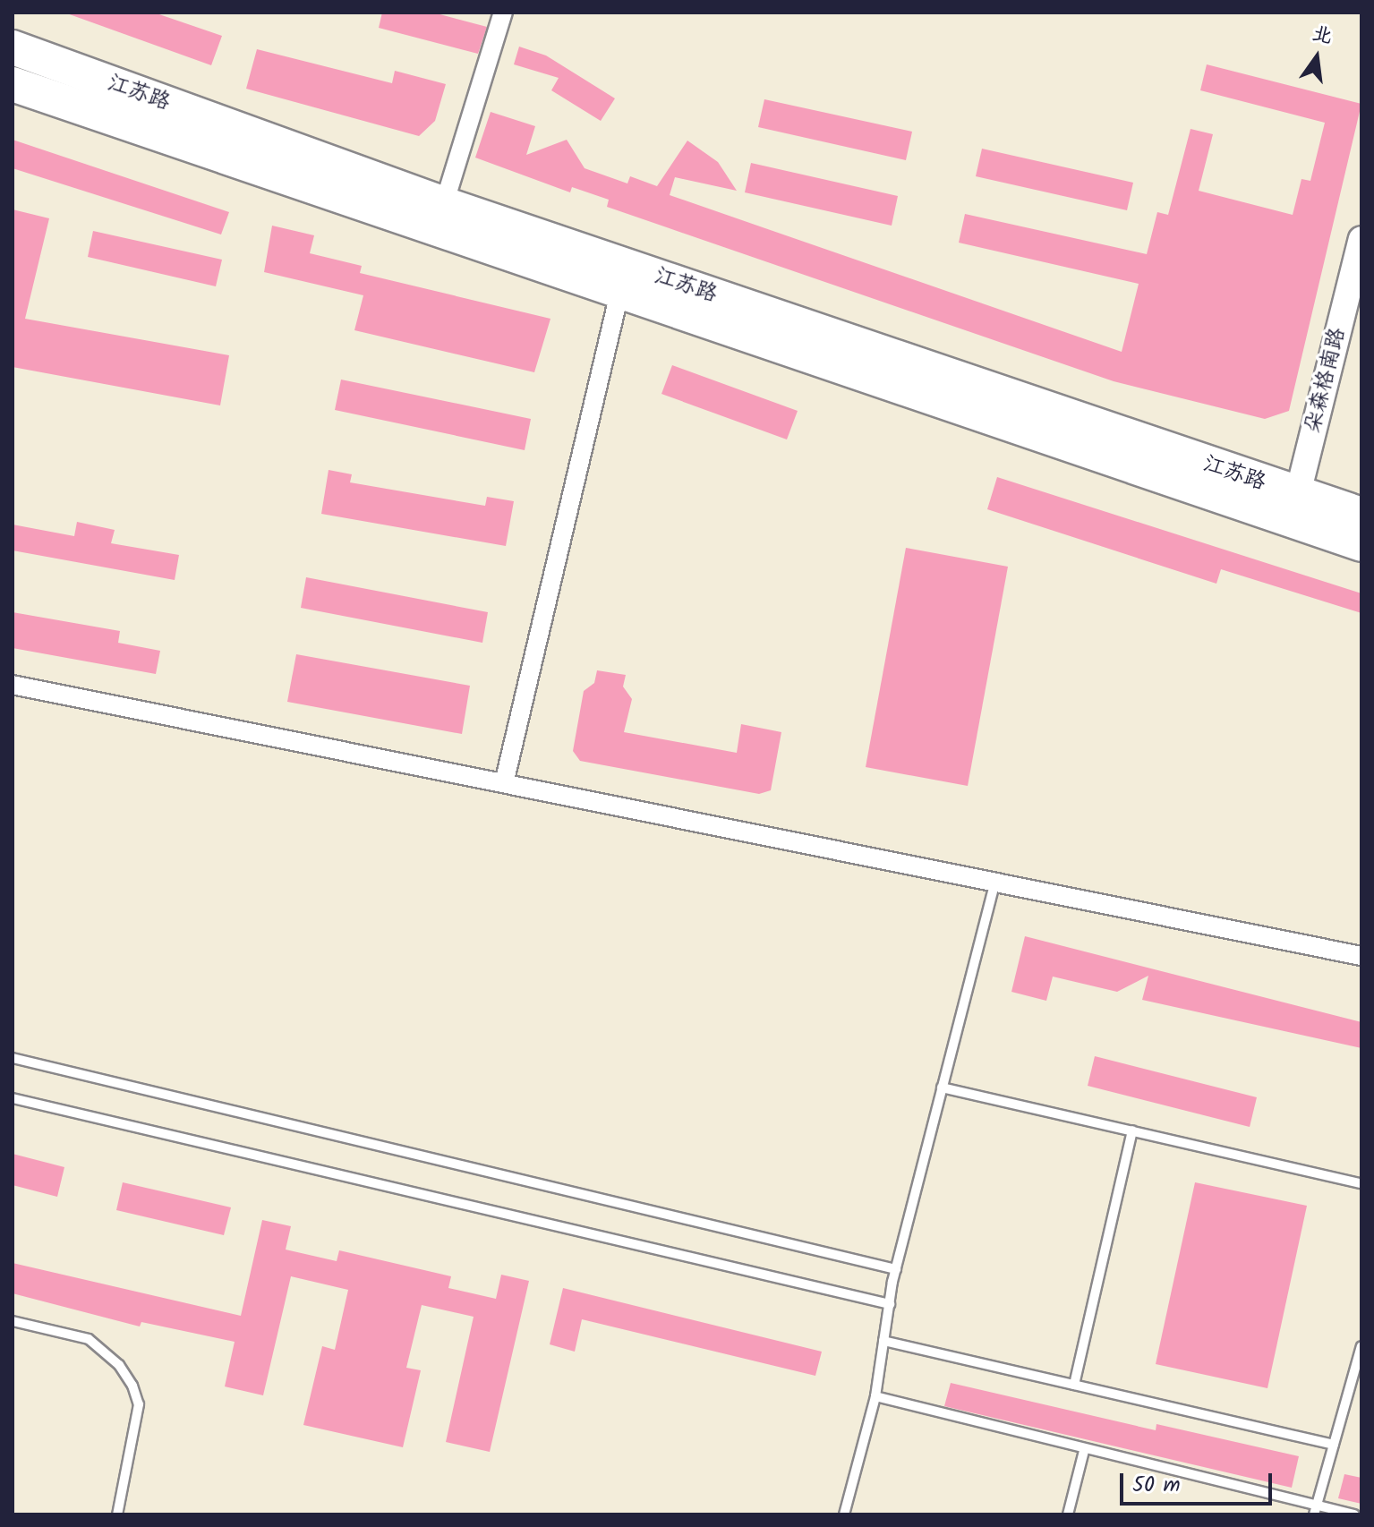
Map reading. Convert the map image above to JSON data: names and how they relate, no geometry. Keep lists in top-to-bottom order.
{
  "streets": {
    "highway": ["江苏路"],
    "street": ["朵森格南路"]
  },
  "crossings": [
    ["江苏路", "朵森格南路"]
  ],
  "scale_bar": "50 m",
  "north": "top"
}
